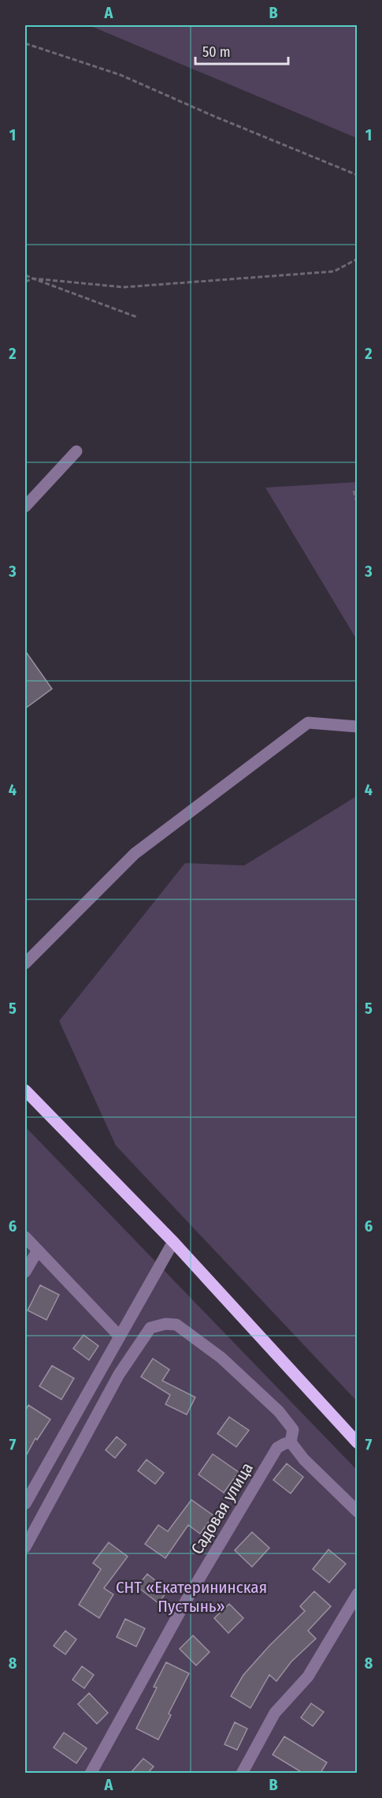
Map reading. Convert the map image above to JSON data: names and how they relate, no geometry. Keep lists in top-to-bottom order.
{
  "streets": {
    "street": ["Садовая улица"]
  },
  "parks": ["СНТ «Екатерининская Пустынь»"],
  "scale_bar": "50 m",
  "grid": {
    "columns": ["A", "B"],
    "rows": [
      "1",
      "2",
      "3",
      "4",
      "5",
      "6",
      "7",
      "8"
    ]
  }
}
